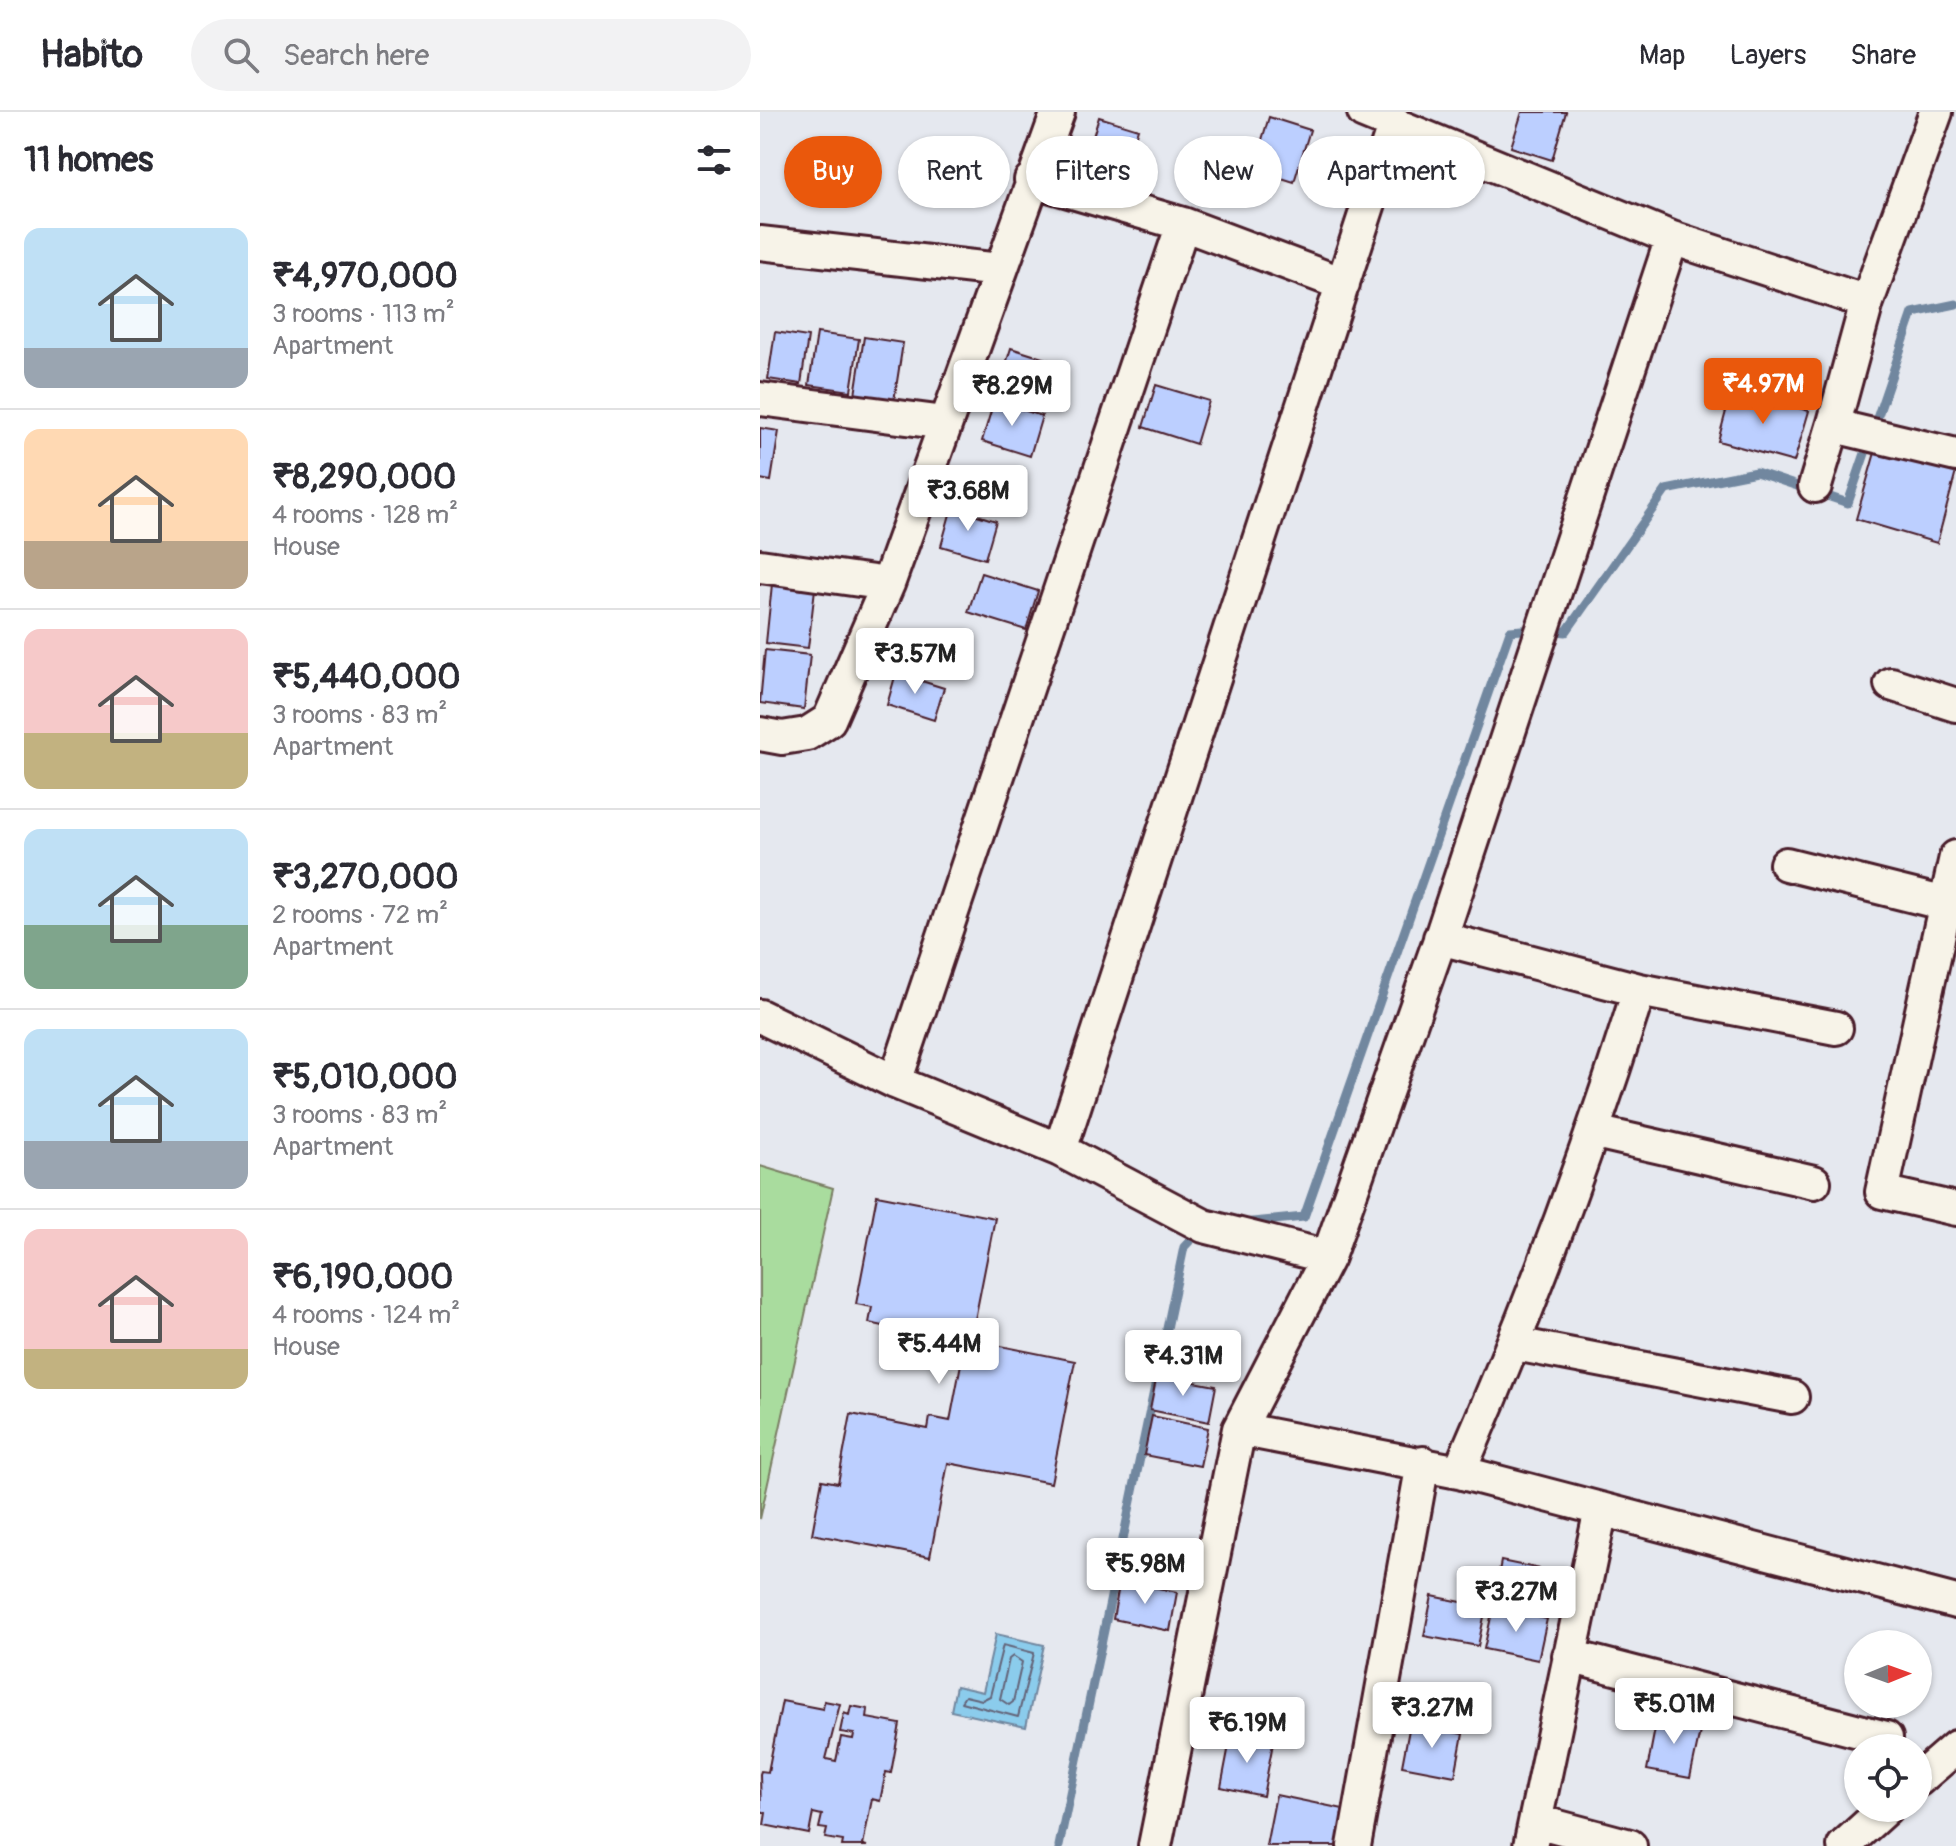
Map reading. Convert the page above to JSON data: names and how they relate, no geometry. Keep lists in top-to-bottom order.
{
  "north": "right",
  "page": {
    "header": "Habito",
    "search": "Search here",
    "nav": ["Map", "Layers", "Share"],
    "heading": "11 homes",
    "chip": [
      "Buy",
      "Rent",
      "Filters",
      "New",
      "Apartment"
    ],
    "list": [
      {
        "name": "₹4,970,000",
        "note": "3 rooms · 113 m² · Apartment"
      },
      {
        "name": "₹8,290,000",
        "note": "4 rooms · 128 m² · House"
      },
      {
        "name": "₹5,440,000",
        "note": "3 rooms · 83 m² · Apartment"
      },
      {
        "name": "₹3,270,000",
        "note": "2 rooms · 72 m² · Apartment"
      },
      {
        "name": "₹5,010,000",
        "note": "3 rooms · 83 m² · Apartment"
      },
      {
        "name": "₹6,190,000",
        "note": "4 rooms · 124 m² · House"
      }
    ],
    "price": [
      "₹4.97M",
      "₹8.29M",
      "₹3.68M",
      "₹3.57M",
      "₹5.44M",
      "₹4.31M",
      "₹5.98M",
      "₹3.27M",
      "₹5.01M",
      "₹3.27M",
      "₹6.19M"
    ]
  }
}
